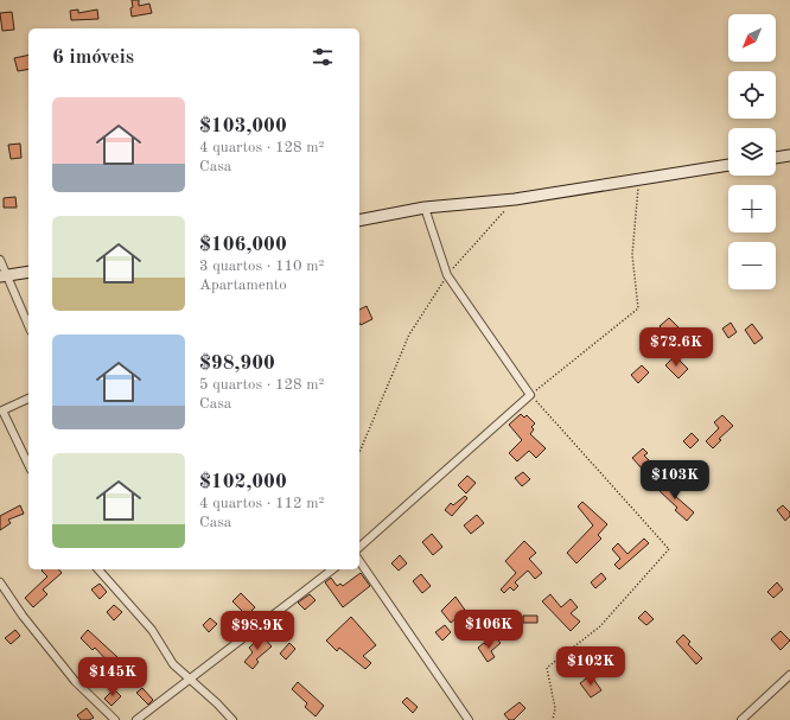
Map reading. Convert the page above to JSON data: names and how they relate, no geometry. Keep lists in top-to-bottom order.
{
  "north": "bottom left",
  "page": {
    "map_buttons": ["+", "−"],
    "heading": "6 imóveis",
    "list": [
      {
        "name": "$103,000",
        "note": "4 quartos · 128 m² · Casa"
      },
      {
        "name": "$106,000",
        "note": "3 quartos · 110 m² · Apartamento"
      },
      {
        "name": "$98,900",
        "note": "5 quartos · 128 m² · Casa"
      },
      {
        "name": "$102,000",
        "note": "4 quartos · 112 m² · Casa"
      }
    ],
    "price": [
      "$72.6K",
      "$103K",
      "$106K",
      "$98.9K",
      "$102K",
      "$145K"
    ]
  }
}
